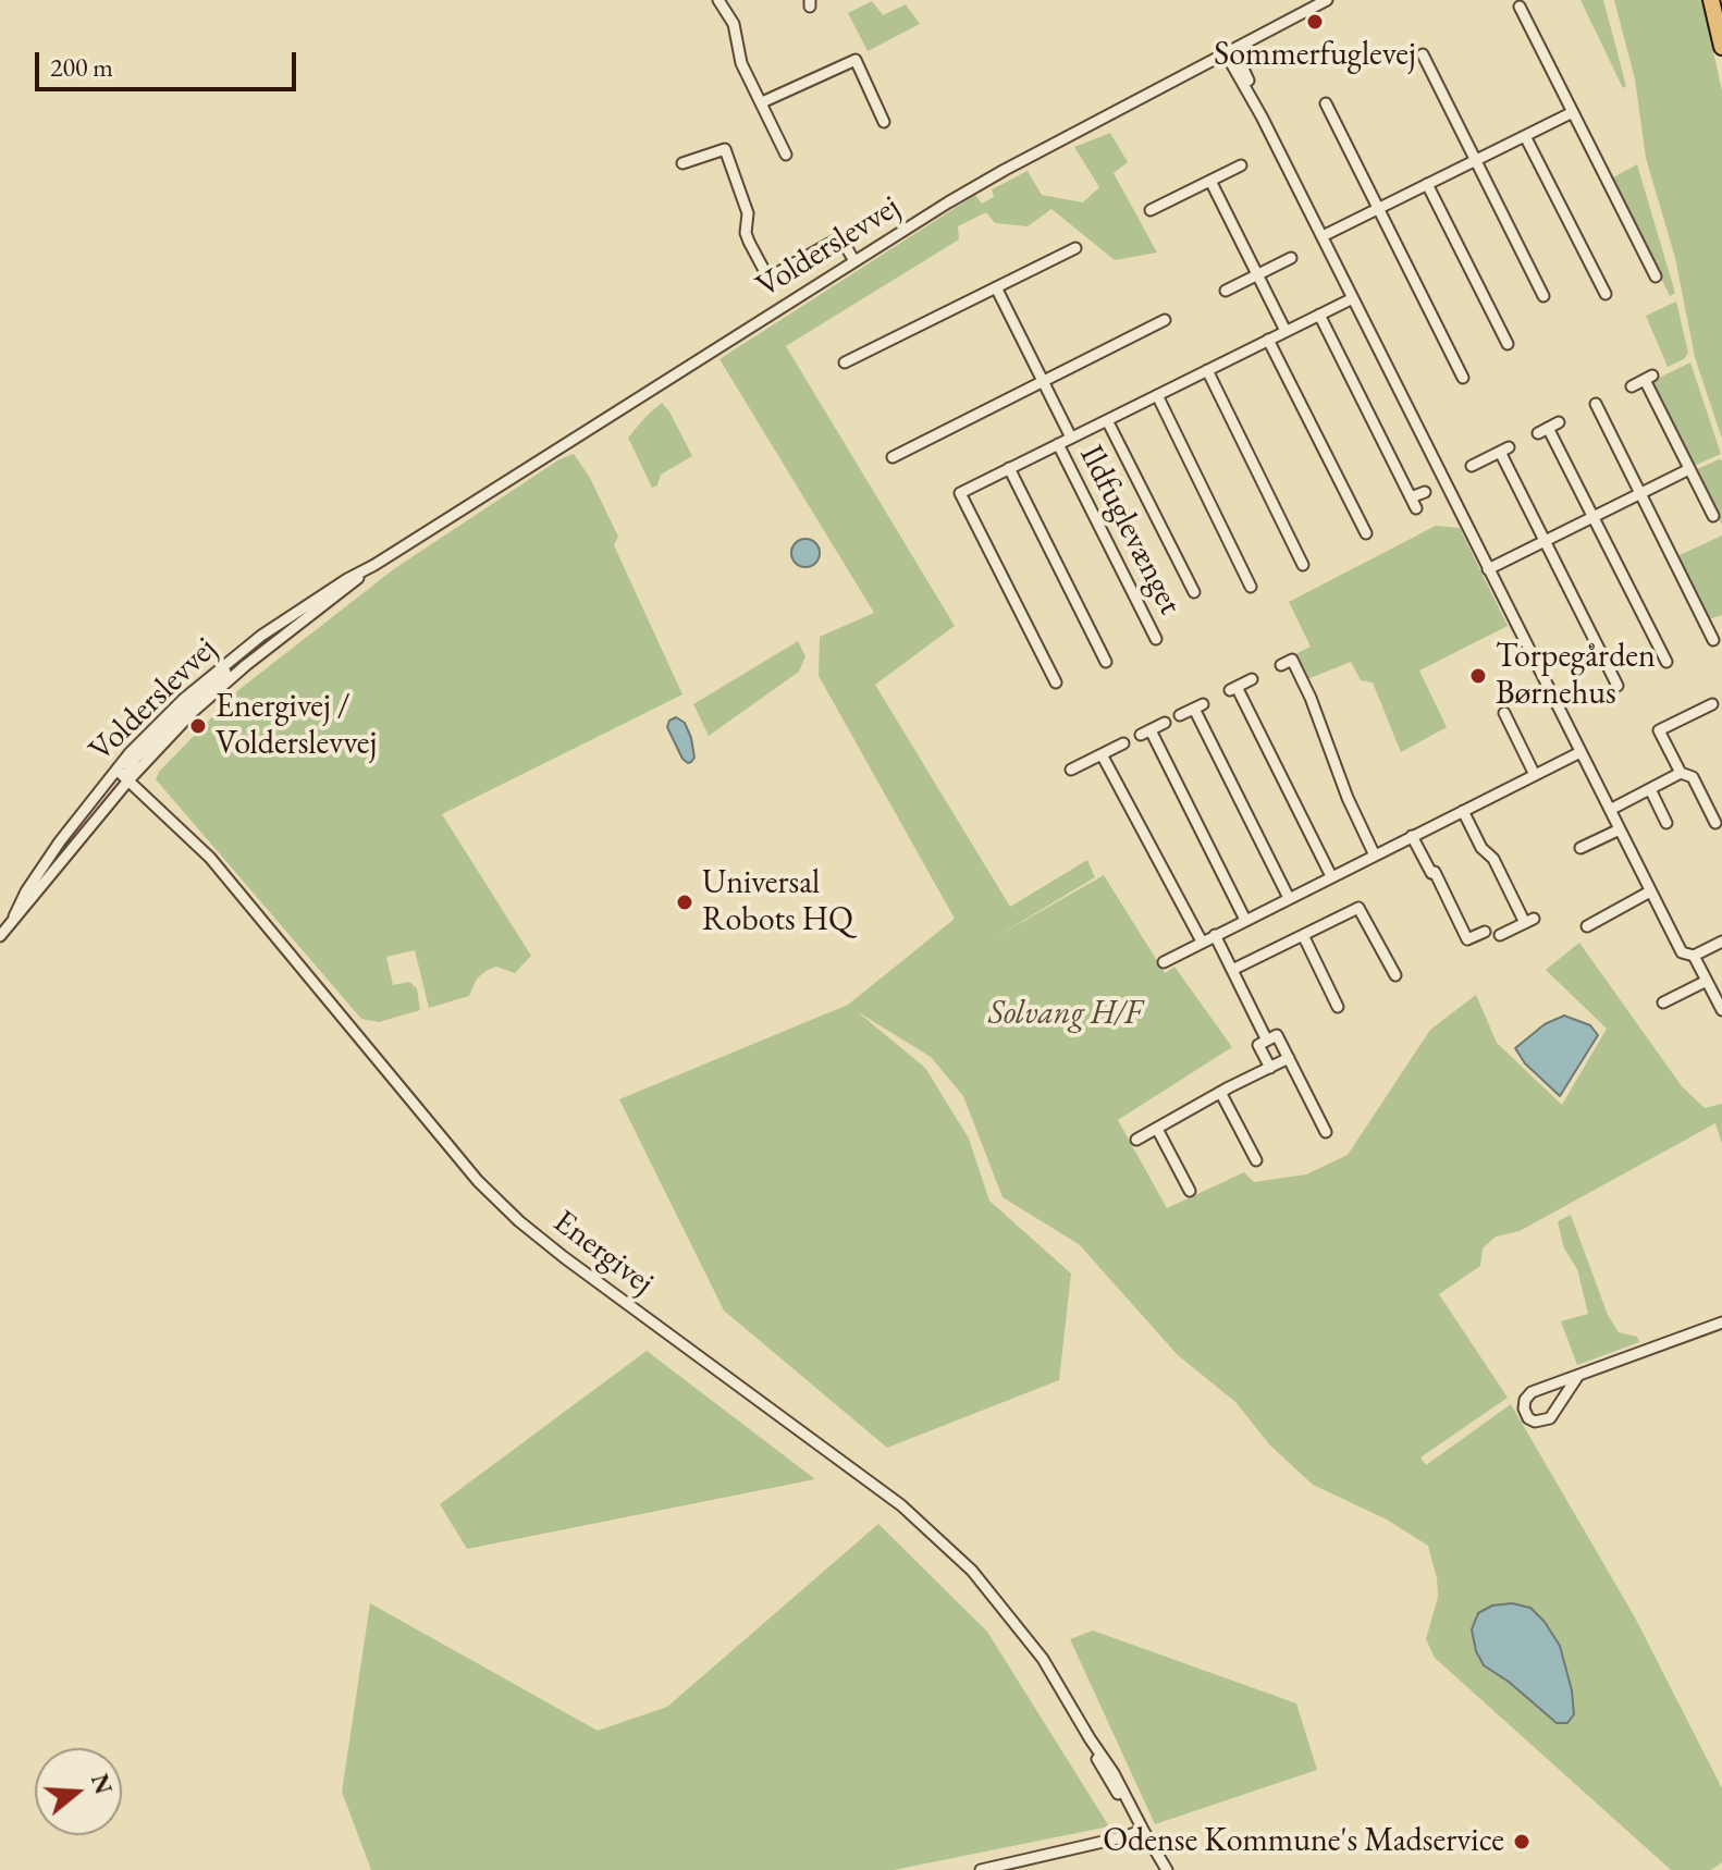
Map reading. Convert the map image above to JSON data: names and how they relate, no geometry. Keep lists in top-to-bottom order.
{
  "streets": {
    "street": ["Volderslevvej", "Ildfuglevænget", "Energivej"]
  },
  "crossings": [
    ["Volderslevvej", "Energivej"]
  ],
  "parks": ["Solvang H/F"],
  "places": [
    "Sommerfuglevej",
    "Torpegården Børnehus",
    "Energivej / Volderslevvej",
    "Universal Robots HQ",
    "Odense Kommune's Madservice"
  ],
  "scale_bar": "200 m",
  "north": "right"
}
